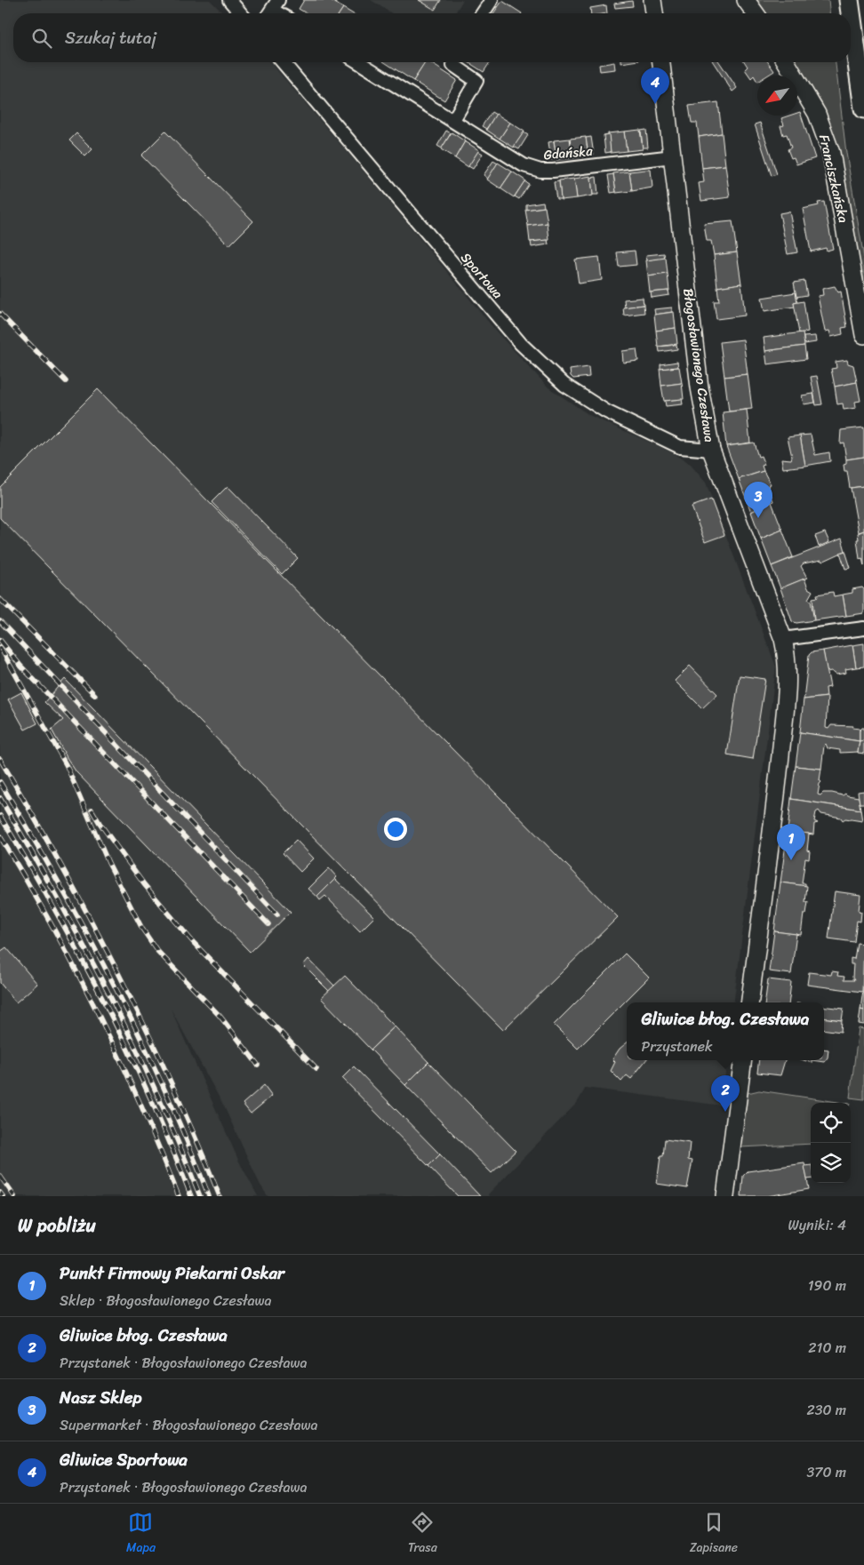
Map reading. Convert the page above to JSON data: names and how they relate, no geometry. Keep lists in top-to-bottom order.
{
  "streets": {
    "street": [
      "Gdańska",
      "Franciszkańska",
      "Sportowa",
      "Błogosławionego Czesława"
    ]
  },
  "crossings": [
    ["Gdańska", "Błogosławionego Czesława"],
    ["Sportowa", "Błogosławionego Czesława"]
  ],
  "north": "bottom left",
  "page": {
    "search": "Szukaj tutaj",
    "pins": [
      "4",
      "3",
      "1",
      "2"
    ],
    "popup": ["Gliwice błog. Czesława", "Przystanek"],
    "heading": ["W pobliżu", "Wyniki: 4"],
    "list": [
      {
        "mark": "1",
        "name": "Punkt Firmowy Piekarni Oskar",
        "note": "Sklep · Błogosławionego Czesława",
        "value": "190 m"
      },
      {
        "mark": "2",
        "name": "Gliwice błog. Czesława",
        "note": "Przystanek · Błogosławionego Czesława",
        "value": "210 m"
      },
      {
        "mark": "3",
        "name": "Nasz Sklep",
        "note": "Supermarket · Błogosławionego Czesława",
        "value": "230 m"
      },
      {
        "mark": "4",
        "name": "Gliwice Sportowa",
        "note": "Przystanek · Błogosławionego Czesława",
        "value": "370 m"
      }
    ],
    "nav": ["Mapa", "Trasa", "Zapisane"]
  }
}
